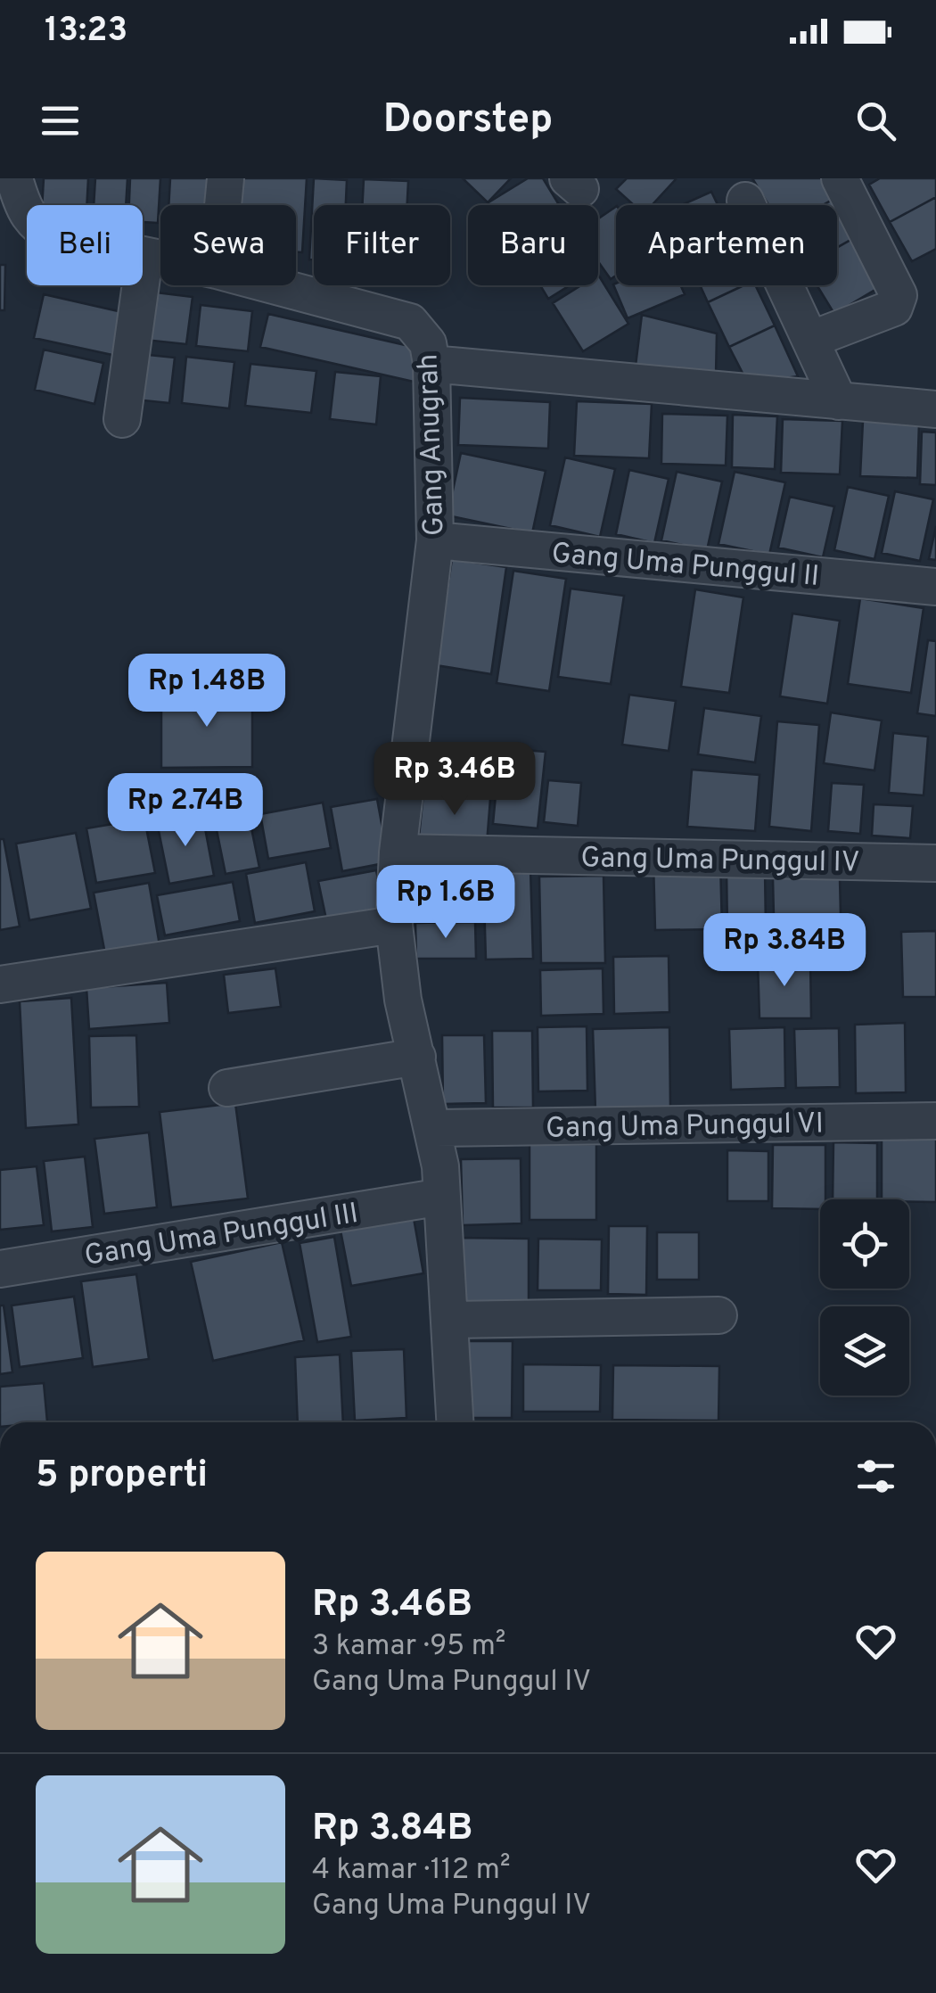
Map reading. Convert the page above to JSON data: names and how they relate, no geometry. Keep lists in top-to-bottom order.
{
  "streets": {
    "street": [
      "Gang Anugrah",
      "Gang Uma Punggul II",
      "Gang Uma Punggul IV",
      "Gang Uma Punggul VI",
      "Gang Uma Punggul III"
    ]
  },
  "crossings": [
    ["Gang Anugrah", "Gang Uma Punggul II"],
    ["Gang Anugrah", "Gang Uma Punggul IV"],
    ["Gang Anugrah", "Gang Uma Punggul VI"],
    ["Gang Anugrah", "Gang Uma Punggul III"]
  ],
  "page": {
    "status": "13:23",
    "header": "Doorstep",
    "chip": [
      "Beli",
      "Sewa",
      "Filter",
      "Baru",
      "Apartemen"
    ],
    "price": [
      "Rp 1.48B",
      "Rp 3.46B",
      "Rp 2.74B",
      "Rp 1.6B",
      "Rp 3.84B"
    ],
    "heading": "5 properti",
    "list": [
      {
        "name": "Rp 3.46B",
        "note": "3 kamar · 95 m² · Gang Uma Punggul IV"
      },
      {
        "name": "Rp 3.84B",
        "note": "4 kamar · 112 m² · Gang Uma Punggul IV"
      }
    ]
  }
}
